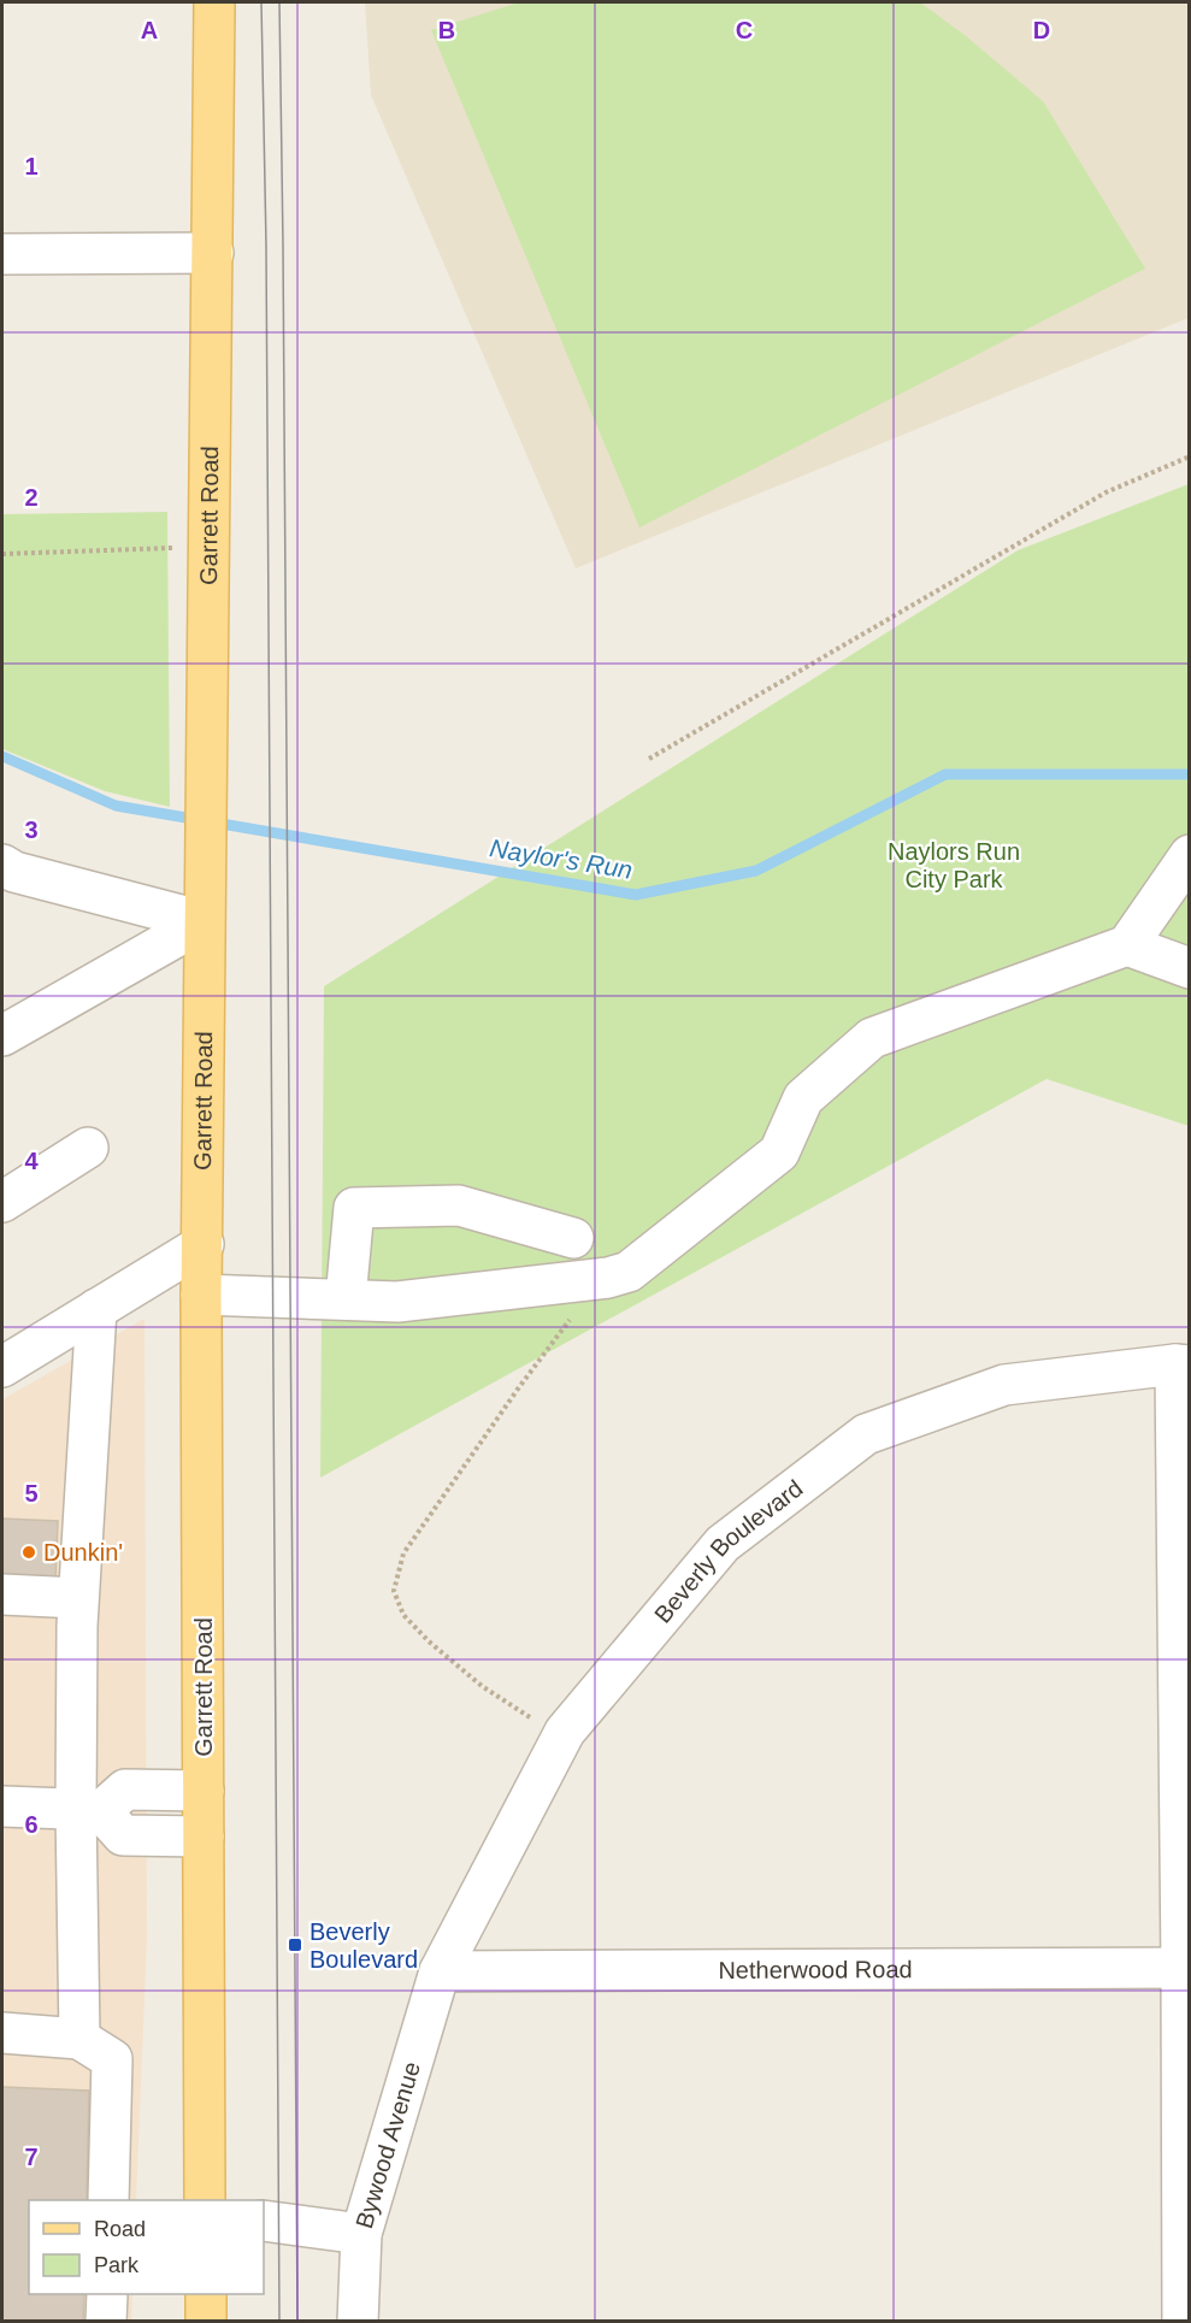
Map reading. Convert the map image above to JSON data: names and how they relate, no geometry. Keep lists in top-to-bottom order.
{
  "streets": {
    "main road": ["Garrett Road"],
    "street": ["Beverly Boulevard", "Netherwood Road", "Bywood Avenue"]
  },
  "crossings": [
    ["Beverly Boulevard", "Netherwood Road"],
    ["Beverly Boulevard", "Bywood Avenue"],
    ["Netherwood Road", "Bywood Avenue"]
  ],
  "water": ["Naylor's Run"],
  "parks": ["Naylors Run City Park"],
  "places": {
    "other": ["Dunkin'"],
    "transit": ["Beverly Boulevard"]
  },
  "legend": ["Road", "Park"],
  "grid": {
    "columns": [
      "A",
      "B",
      "C",
      "D"
    ],
    "rows": [
      "1",
      "2",
      "3",
      "4",
      "5",
      "6",
      "7"
    ]
  }
}
